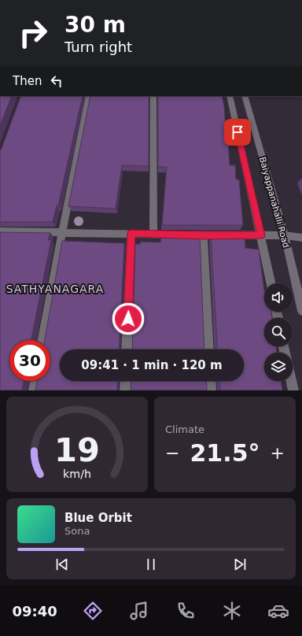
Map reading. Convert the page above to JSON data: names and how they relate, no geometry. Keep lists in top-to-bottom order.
{
  "streets": {
    "street": ["Baiyappanahalli Road"]
  },
  "districts": ["SATHYANAGARA"],
  "page": {
    "turn": ["30 m", "Turn right"],
    "then": "Then",
    "limit": "30",
    "trip": "09:41 · 1 min · 120 m",
    "tile": "Climate",
    "heat": ["−", "21.5°", "+"],
    "song": ["Blue Orbit", "Sona"],
    "tabs": "09:40",
    "gauge": ["19", "km/h"]
  }
}
